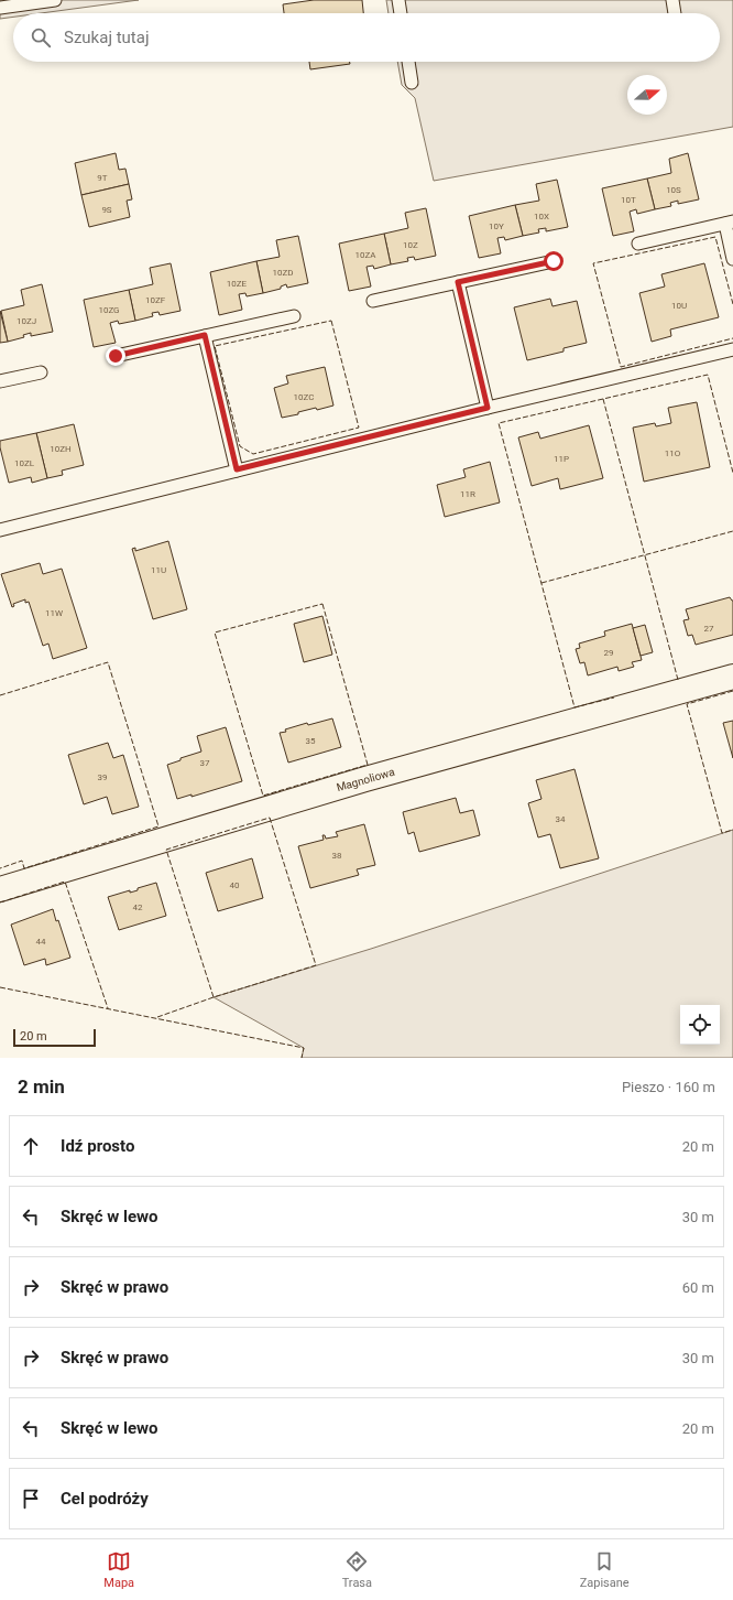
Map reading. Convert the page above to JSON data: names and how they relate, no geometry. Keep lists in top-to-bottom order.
{
  "streets": {
    "street": ["Magnoliowa"]
  },
  "house_numbers": [
    "9T",
    "10S",
    "10T",
    "9S",
    "10X",
    "10Y",
    "10Z",
    "10ZA",
    "10ZD",
    "10ZE",
    "10ZF",
    "10U",
    "10ZG",
    "10ZJ",
    "10ZC",
    "10ZH",
    "11O",
    "11P",
    "10ZL",
    "11R",
    "11U",
    "11W",
    "27",
    "29",
    "35",
    "37",
    "39",
    "34",
    "38",
    "40",
    "42",
    "44"
  ],
  "scale_bar": "20 m",
  "north": "right",
  "page": {
    "search": "Szukaj tutaj",
    "scale": "20 m",
    "heading": ["2 min", "Pieszo · 160 m"],
    "list": [
      ["Idź prosto", "20 m"],
      ["Skręć w lewo", "30 m"],
      ["Skręć w prawo", "60 m"],
      ["Skręć w prawo", "30 m"],
      ["Skręć w lewo", "20 m"],
      "Cel podróży"
    ],
    "nav": ["Mapa", "Trasa", "Zapisane"]
  }
}
